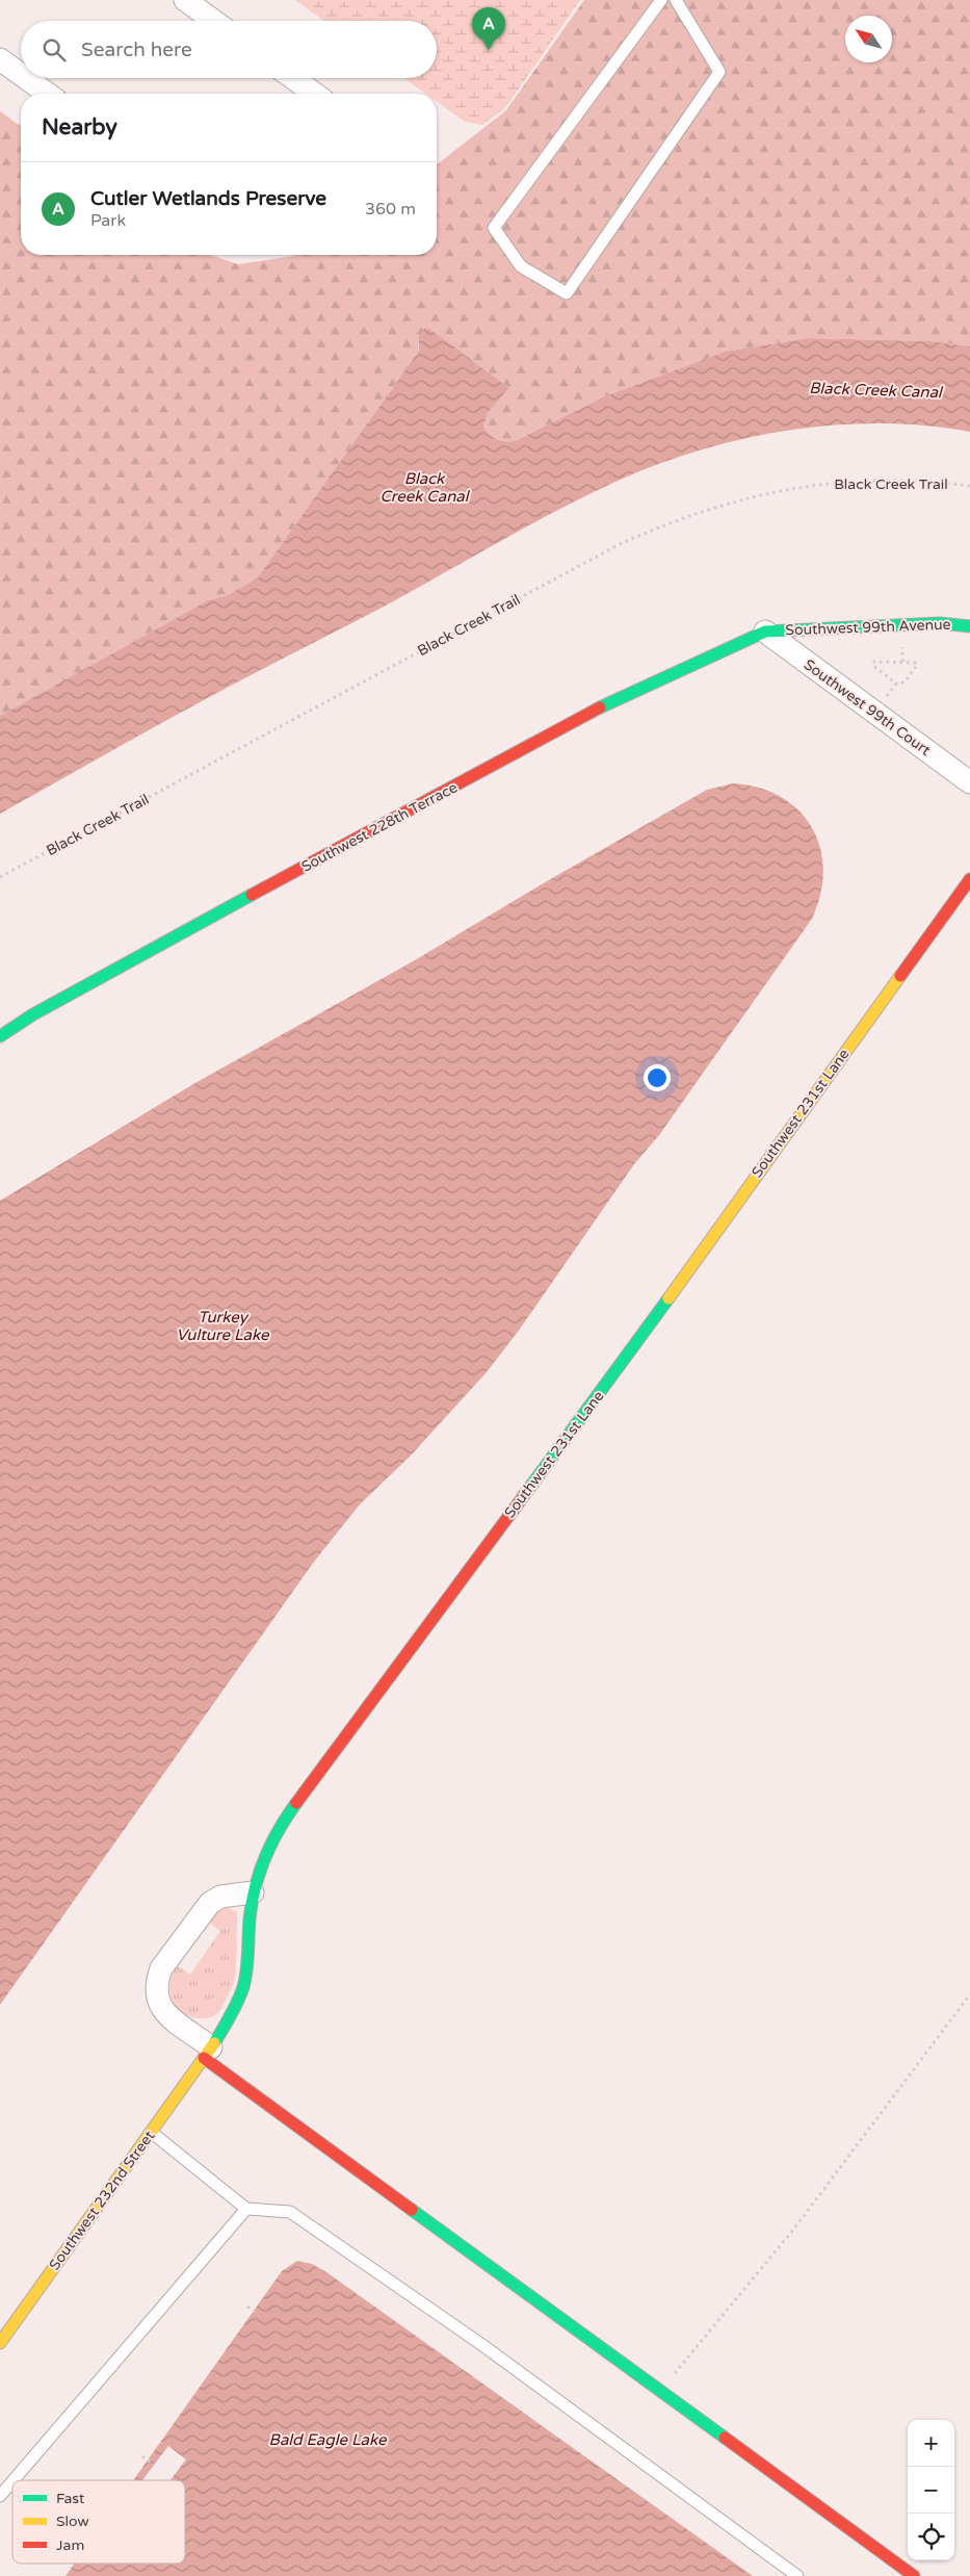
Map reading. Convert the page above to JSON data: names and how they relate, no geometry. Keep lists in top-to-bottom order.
{
  "streets": {
    "street": [
      "Southwest 99th Avenue",
      "Southwest 99th Court",
      "Southwest 228th Terrace",
      "Southwest 231st Lane",
      "Southwest 232nd Street"
    ],
    "path": ["Black Creek Trail"]
  },
  "crossings": [
    ["Southwest 99th Avenue", "Southwest 99th Court"],
    ["Southwest 99th Avenue", "Southwest 228th Terrace"],
    ["Southwest 99th Court", "Southwest 228th Terrace"],
    ["Southwest 231st Lane", "Southwest 232nd Street"]
  ],
  "water": ["Black Creek Canal", "Turkey Vulture Lake", "Bald Eagle Lake"],
  "legend": ["Fast", "Slow", "Jam"],
  "north": "top left",
  "page": {
    "pins": "A",
    "search": "Search here",
    "heading": "Nearby",
    "list": [
      {
        "mark": "A",
        "name": "Cutler Wetlands Preserve",
        "note": "Park",
        "value": "360 m"
      }
    ],
    "map_buttons": ["+", "−"]
  }
}
